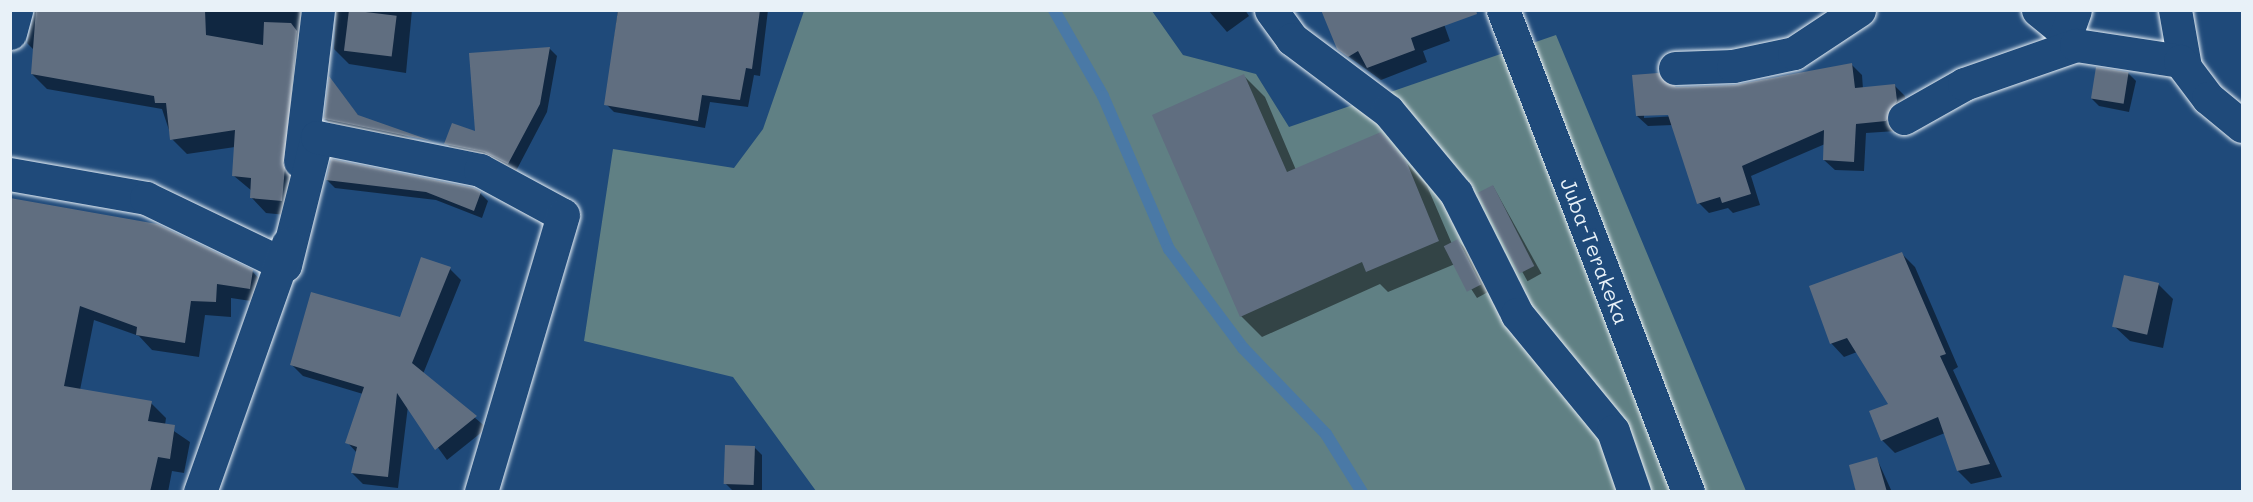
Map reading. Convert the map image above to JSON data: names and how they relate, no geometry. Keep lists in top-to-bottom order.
{
  "streets": {
    "street": ["Juba-Terakeka"]
  }
}
